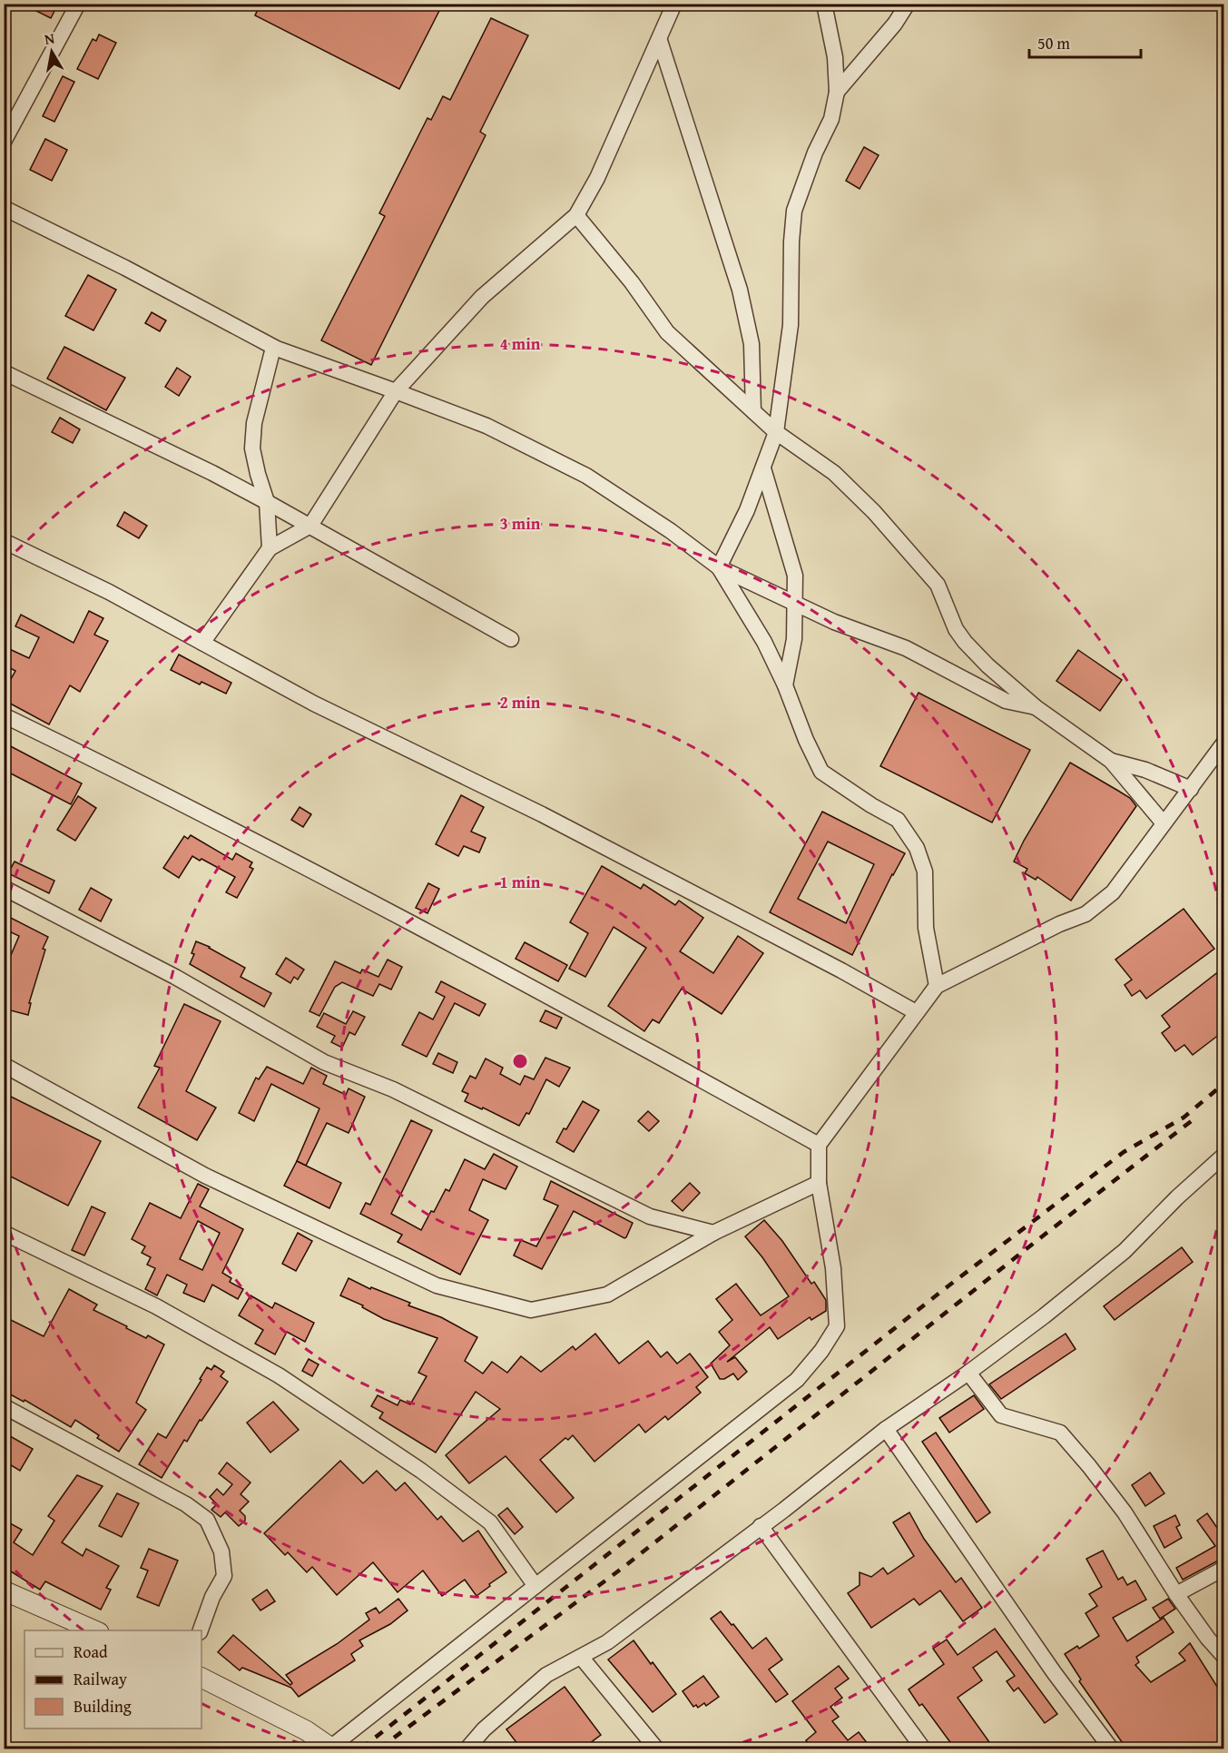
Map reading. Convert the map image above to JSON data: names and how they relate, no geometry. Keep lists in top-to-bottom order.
{
  "legend": ["Road", "Railway", "Building"],
  "scale_bar": "50 m",
  "north": "top",
  "rings": [
    "4 min",
    "3 min",
    "2 min",
    "1 min"
  ]
}
